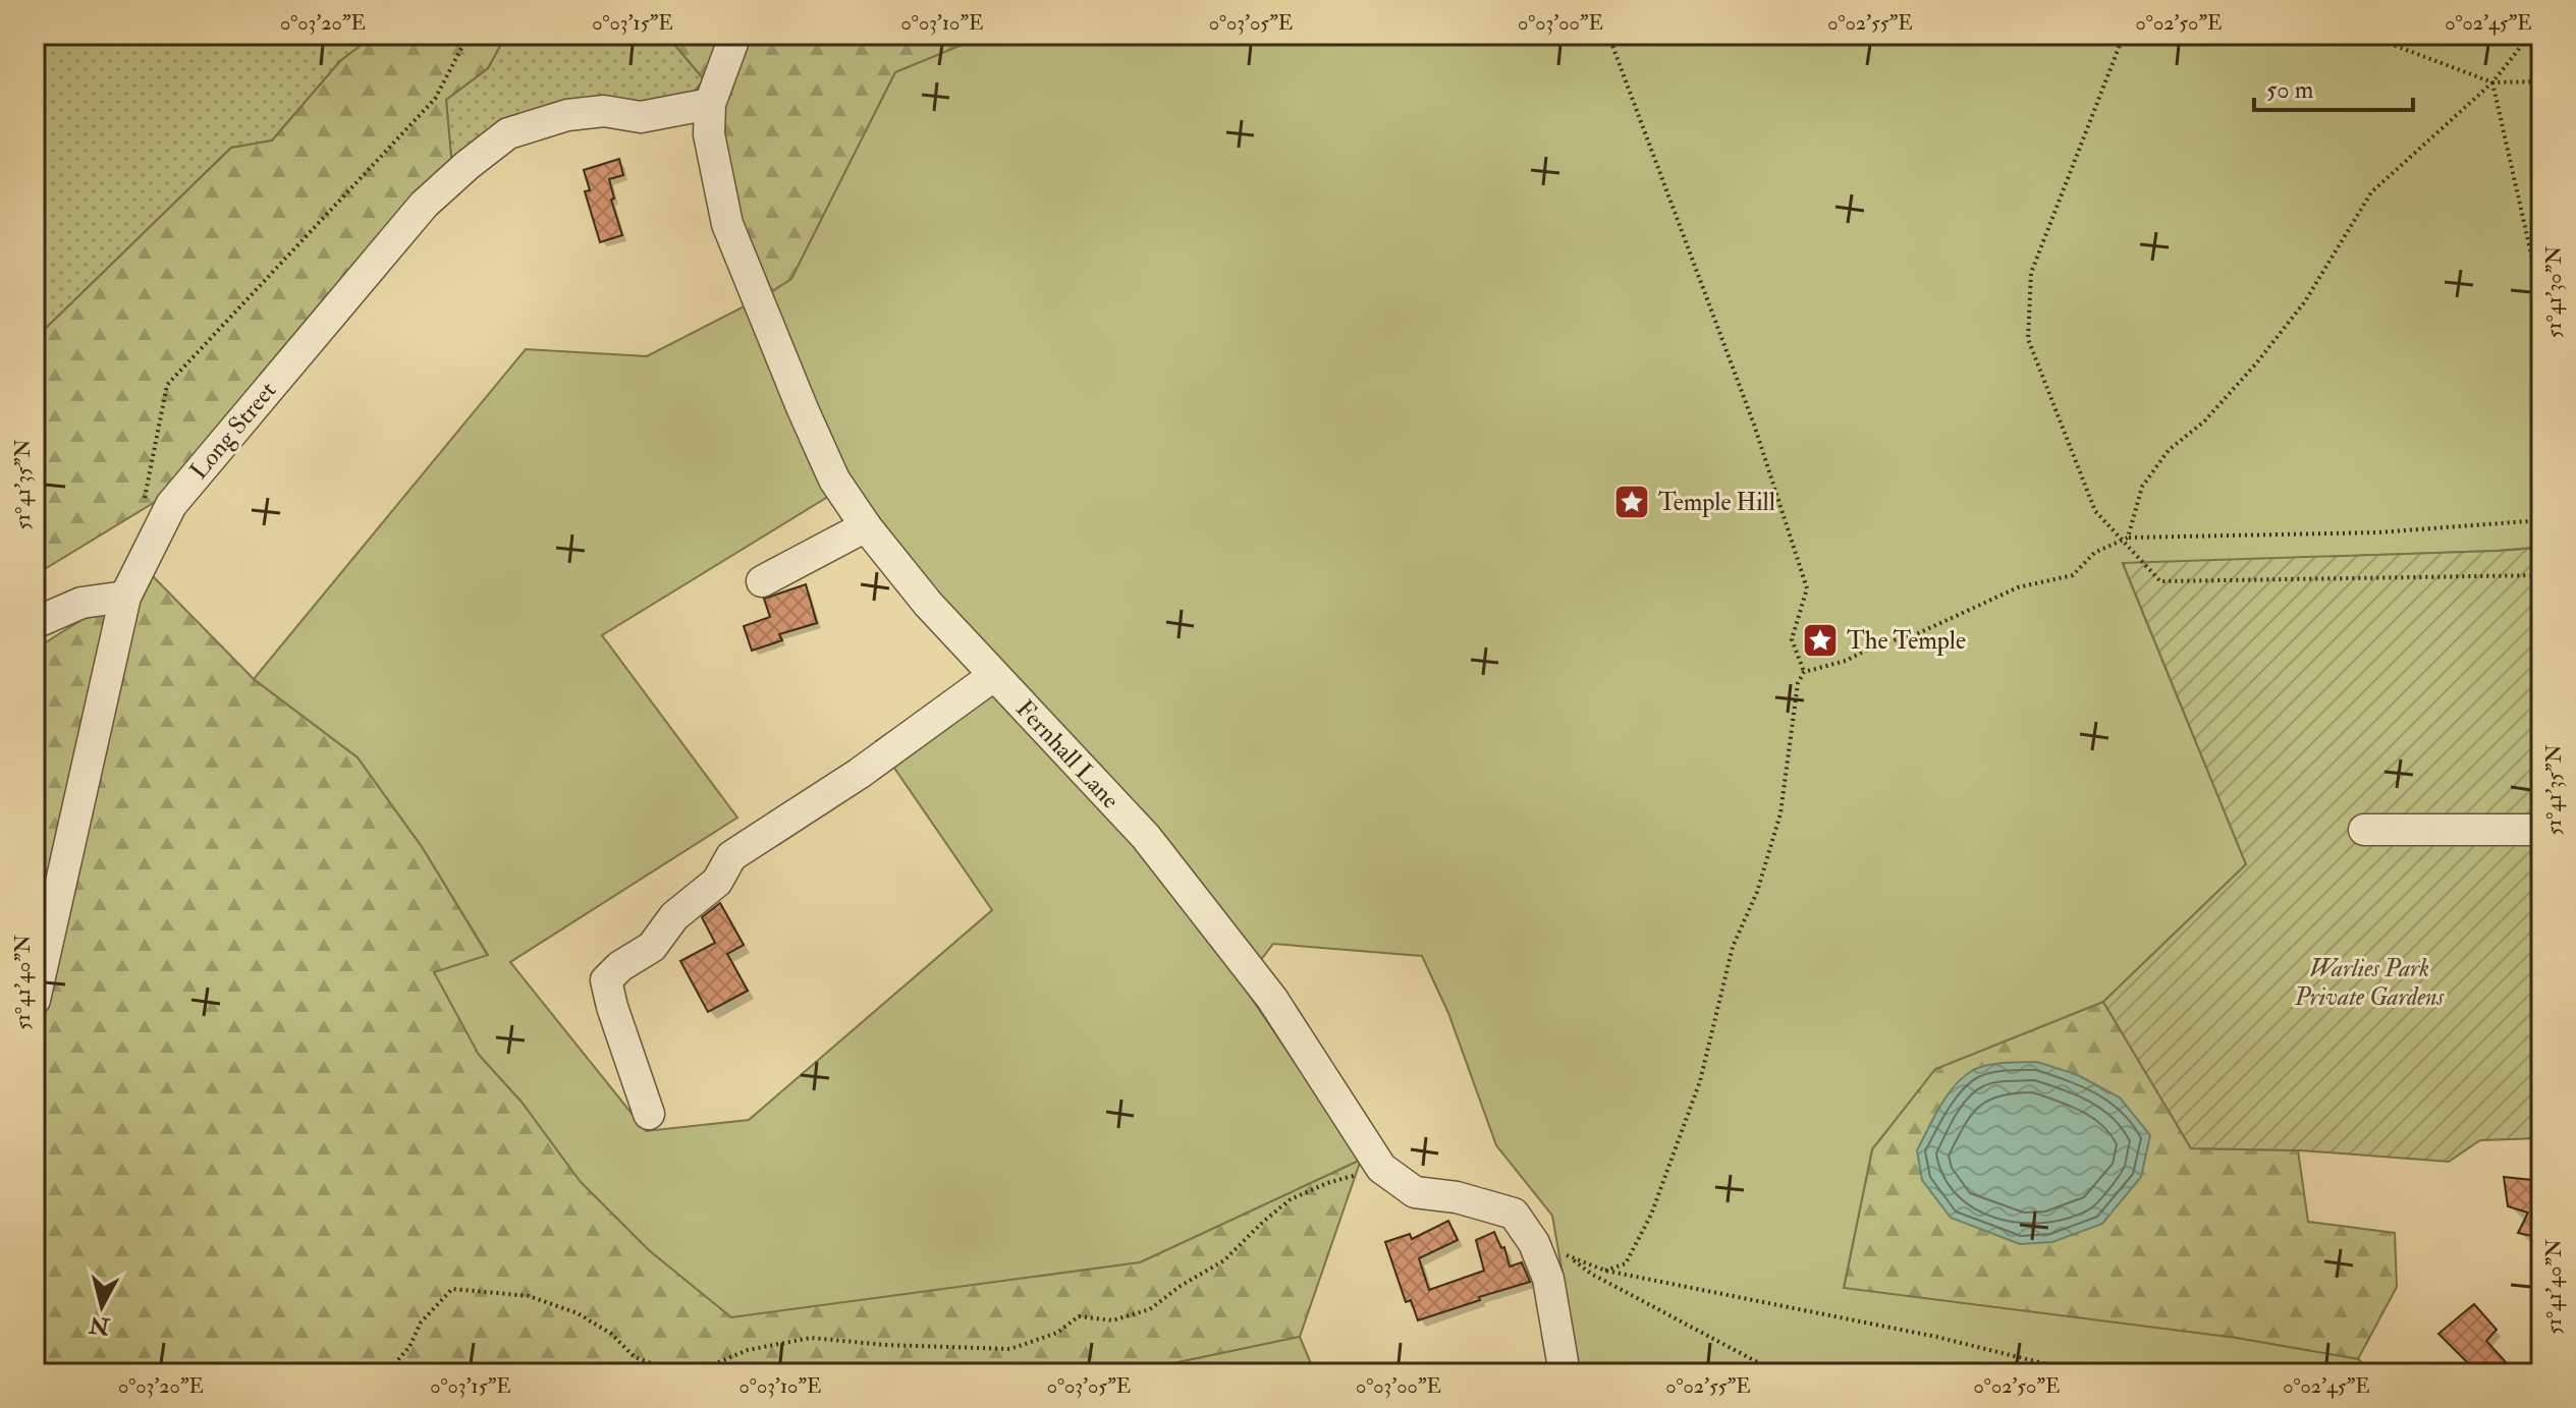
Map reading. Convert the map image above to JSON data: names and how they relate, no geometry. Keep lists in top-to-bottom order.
{
  "streets": {
    "street": ["Long Street", "Fernhall Lane"]
  },
  "crossings": [
    ["Long Street", "Fernhall Lane"]
  ],
  "parks": ["Warlies Park Private Gardens"],
  "places": {
    "place": ["Temple Hill", "The Temple"]
  },
  "scale_bar": "50 m",
  "north": "bottom",
  "coordinates": [
    "0°03'20\"E",
    "0°03'15\"E",
    "0°03'10\"E",
    "0°03'05\"E",
    "0°03'00\"E",
    "0°02'55\"E",
    "0°02'50\"E",
    "0°02'45\"E",
    "51°41'30\"N",
    "51°41'35\"N",
    "51°41'40\"N"
  ]
}
